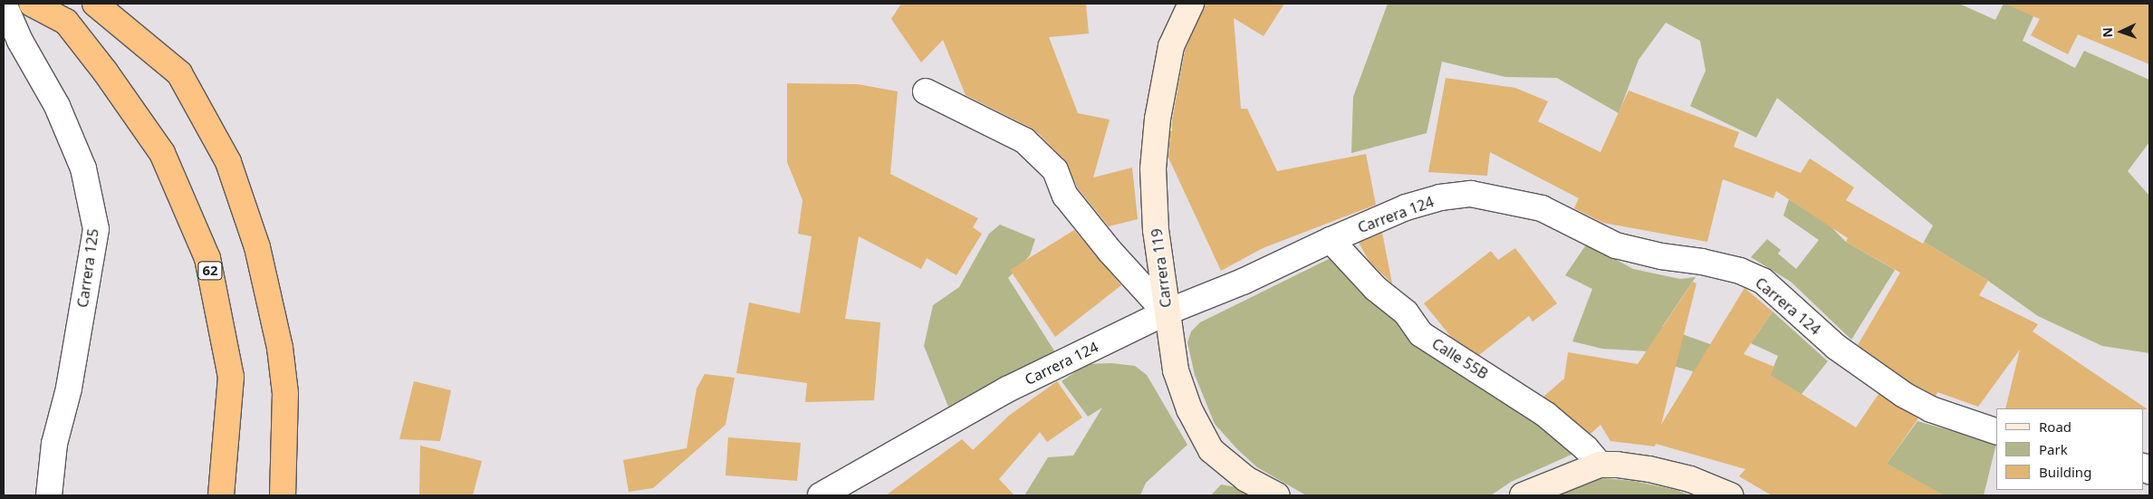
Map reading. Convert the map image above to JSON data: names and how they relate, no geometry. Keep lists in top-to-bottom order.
{
  "streets": {
    "highway": ["62"],
    "street": [
      "Carrera 124",
      "Carrera 125",
      "Carrera 119",
      "Calle 55B"
    ]
  },
  "crossings": [
    ["Carrera 124", "Carrera 119"],
    ["Carrera 124", "Calle 55B"]
  ],
  "legend": ["Road", "Park", "Building"],
  "north": "left"
}
